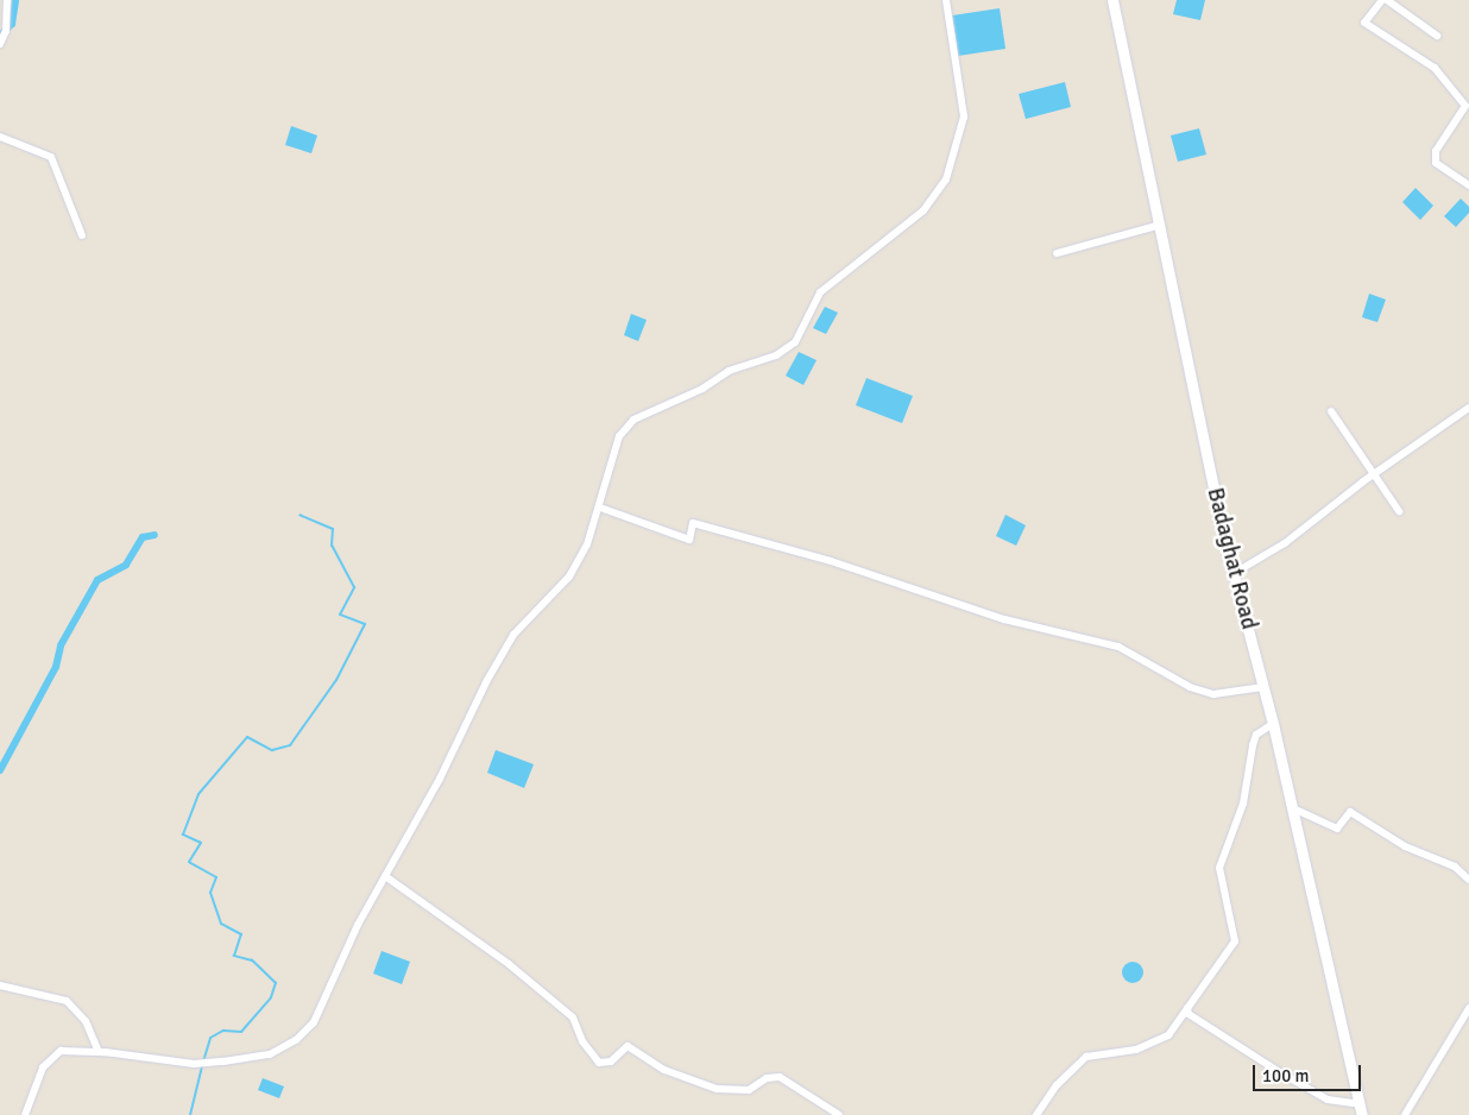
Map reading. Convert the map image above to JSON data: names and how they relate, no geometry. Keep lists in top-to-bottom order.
{
  "streets": {
    "main road": ["Badaghat Road"]
  },
  "scale_bar": "100 m"
}
